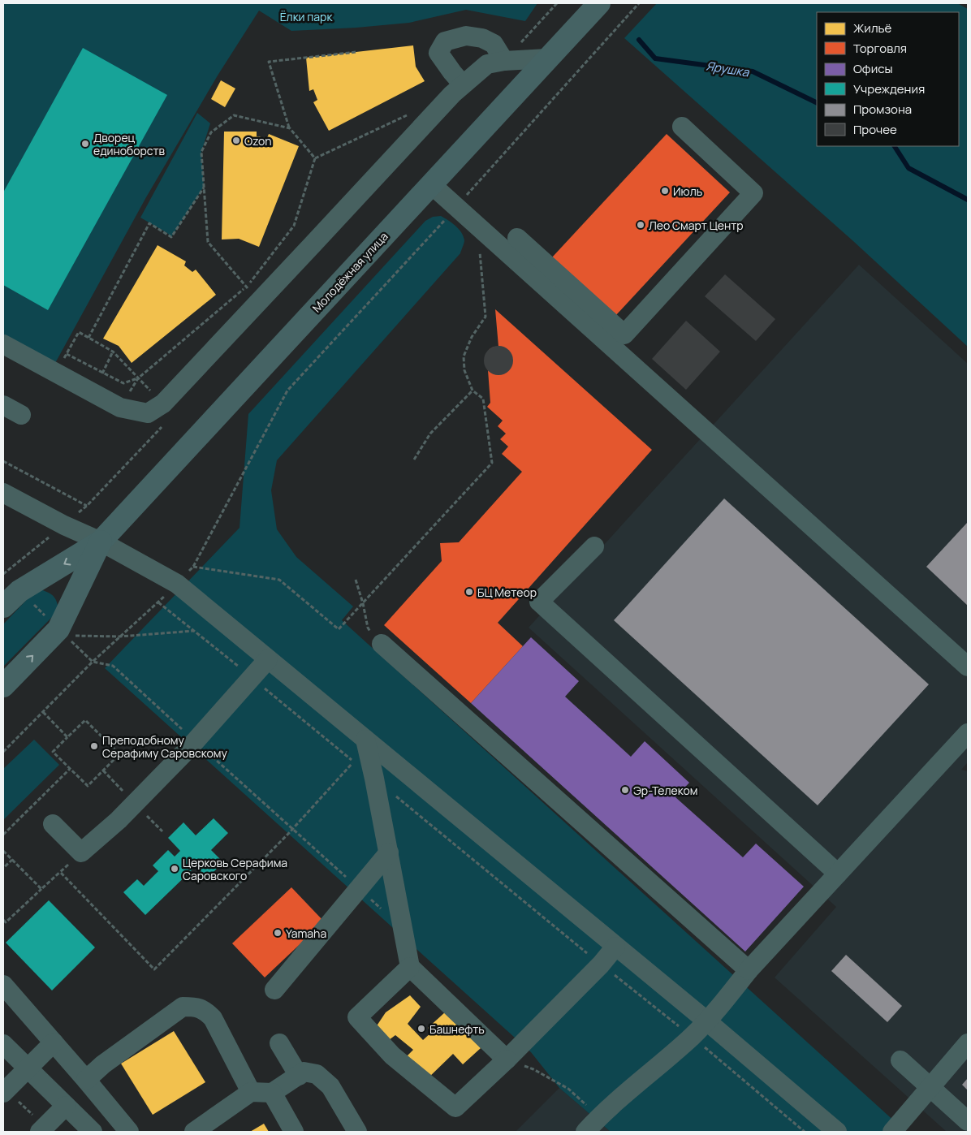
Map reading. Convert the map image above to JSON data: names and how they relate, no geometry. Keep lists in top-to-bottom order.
{
  "streets": {
    "main road": ["Молодёжная улица"]
  },
  "water": ["Ярушка"],
  "parks": ["Ёлки парк"],
  "places": [
    "Ozon",
    "Дворец единоборств",
    "Июль",
    "Лео Смарт Центр",
    "БЦ Метеор",
    "Преподобному Серафиму Саровскому",
    "Эр-Телеком",
    "Церковь Серафима Саровского",
    "Yamaha",
    "Башнефть"
  ],
  "legend": [
    "Жильё",
    "Торговля",
    "Офисы",
    "Учреждения",
    "Промзона",
    "Прочее"
  ]
}
